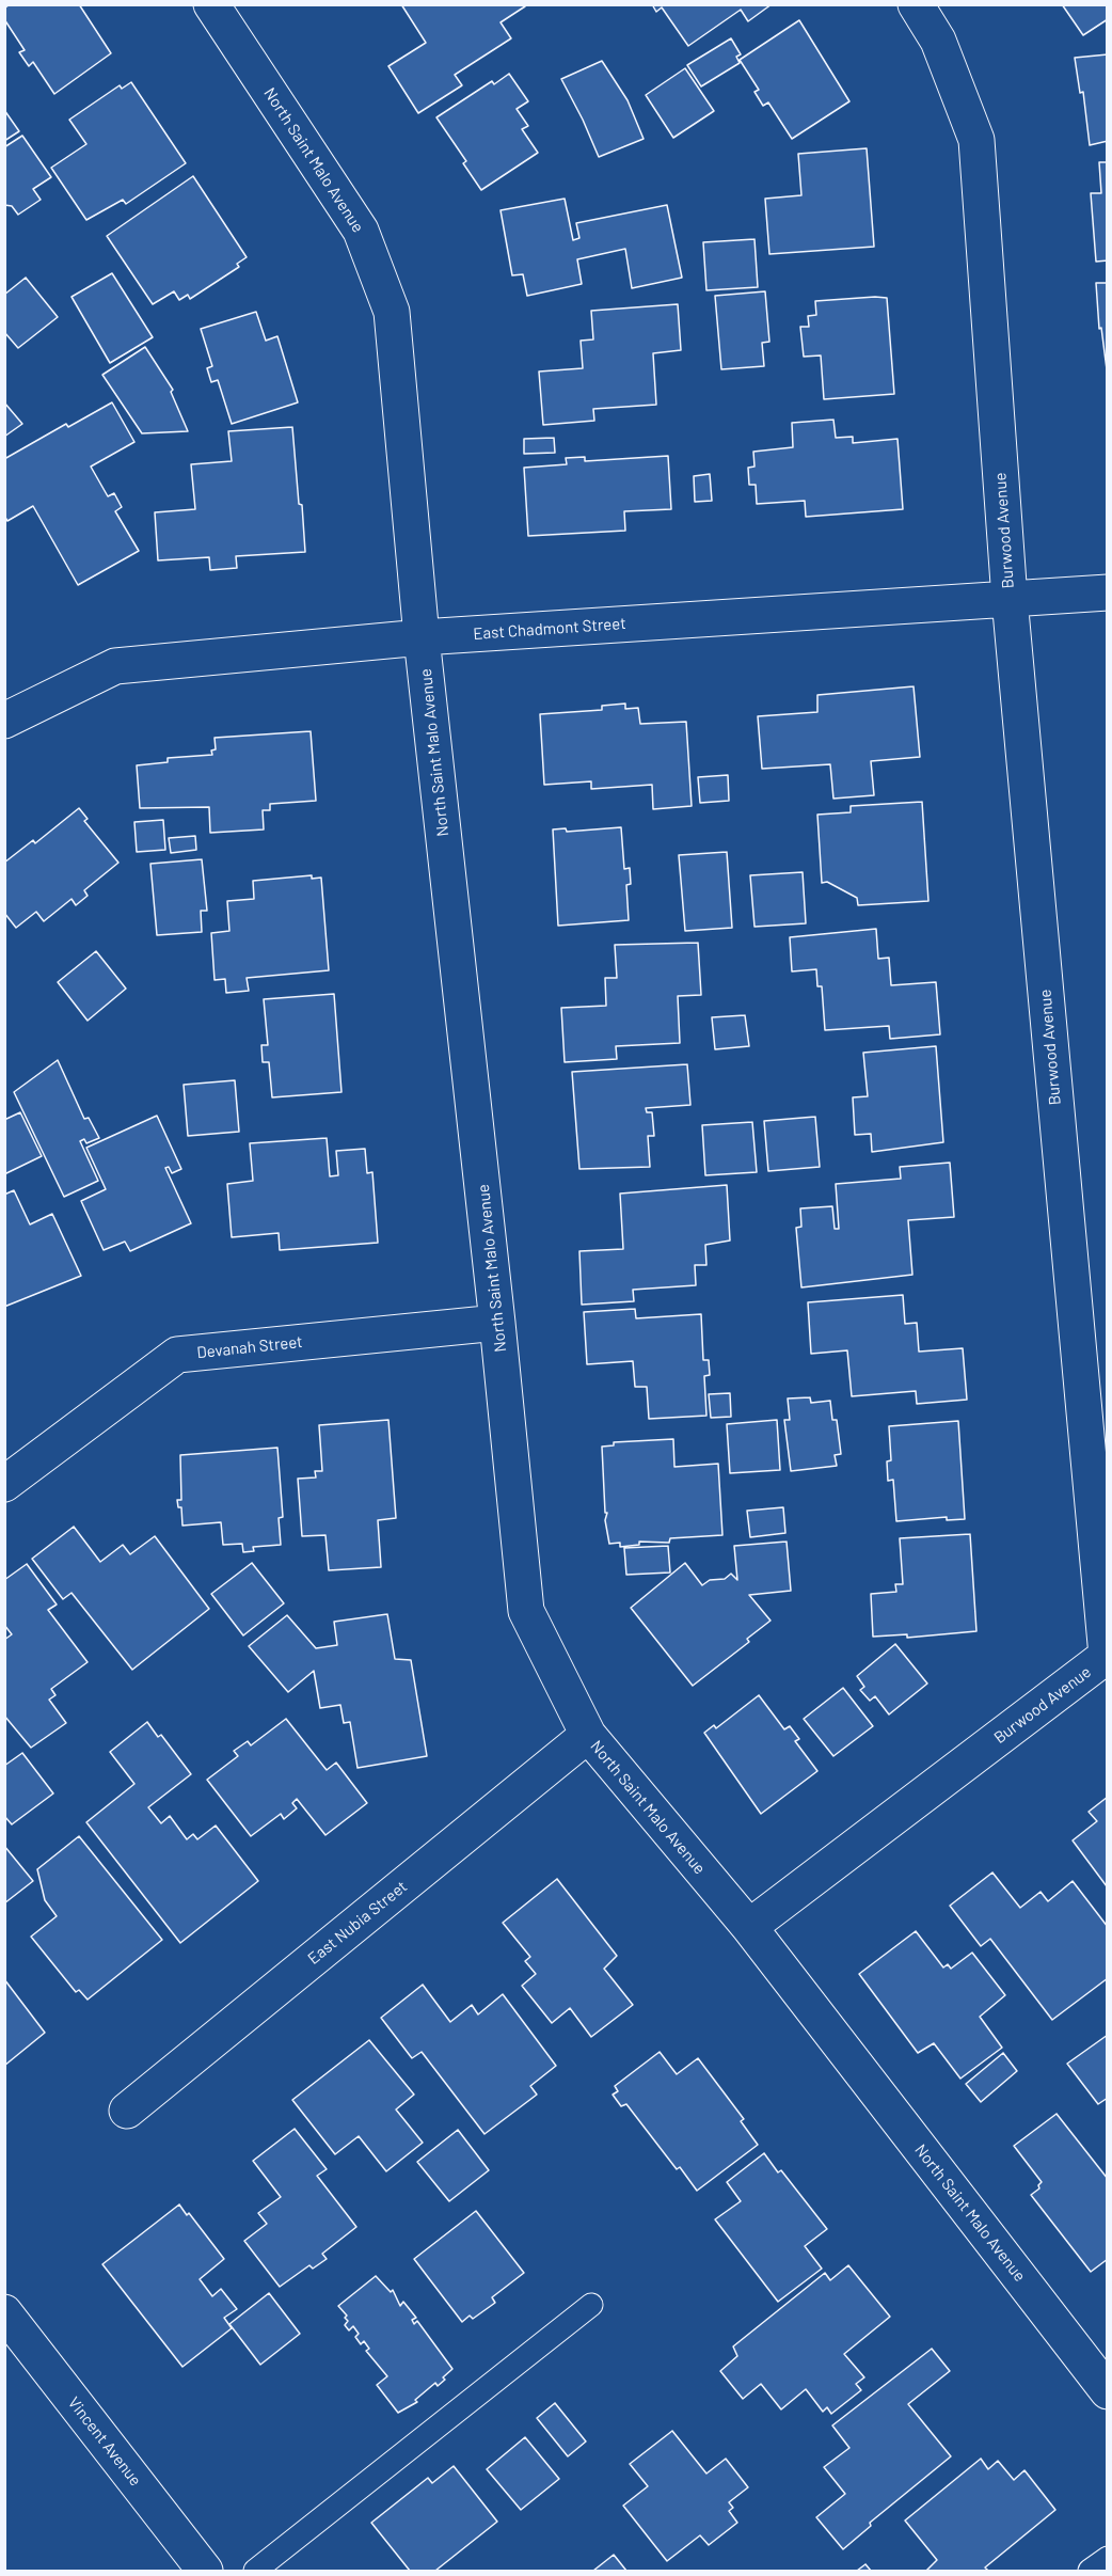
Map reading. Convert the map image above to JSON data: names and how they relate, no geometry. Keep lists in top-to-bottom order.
{
  "streets": {
    "street": [
      "North Saint Malo Avenue",
      "Burwood Avenue",
      "East Chadmont Street",
      "Devanah Street",
      "East Nubia Street",
      "Vincent Avenue"
    ]
  },
  "crossings": [
    ["North Saint Malo Avenue", "Burwood Avenue"],
    ["North Saint Malo Avenue", "East Chadmont Street"],
    ["North Saint Malo Avenue", "Devanah Street"],
    ["North Saint Malo Avenue", "East Nubia Street"],
    ["Burwood Avenue", "East Chadmont Street"]
  ]
}
